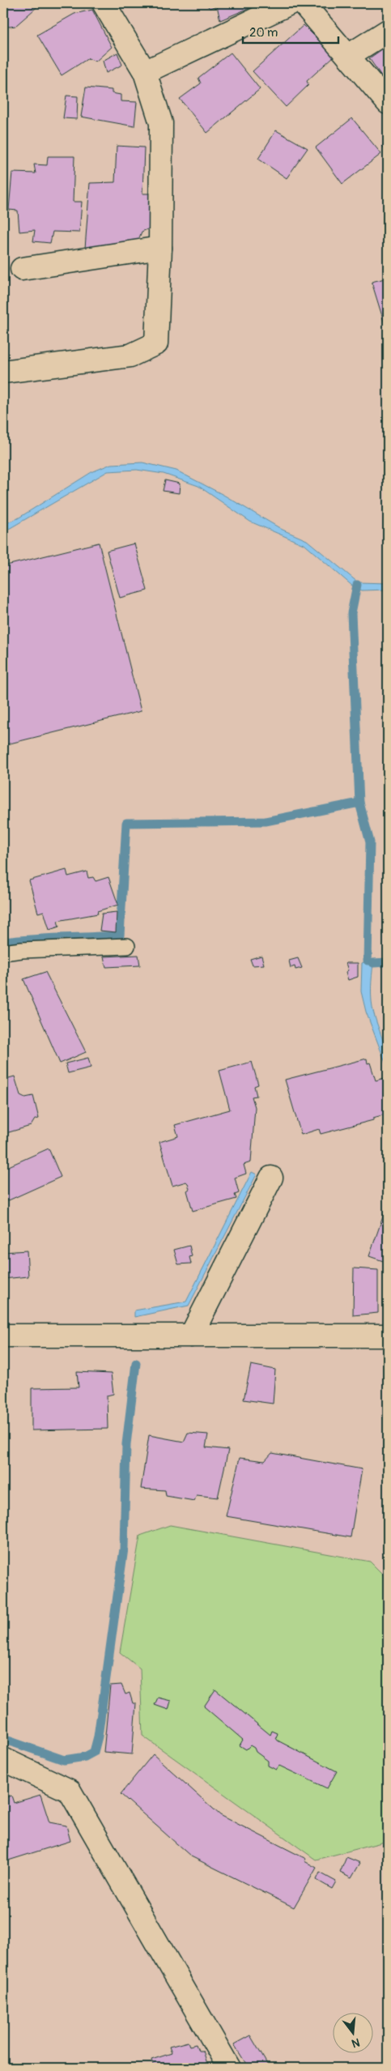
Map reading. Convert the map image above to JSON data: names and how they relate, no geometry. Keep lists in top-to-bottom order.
{
  "scale_bar": "20 m",
  "north": "bottom"
}
